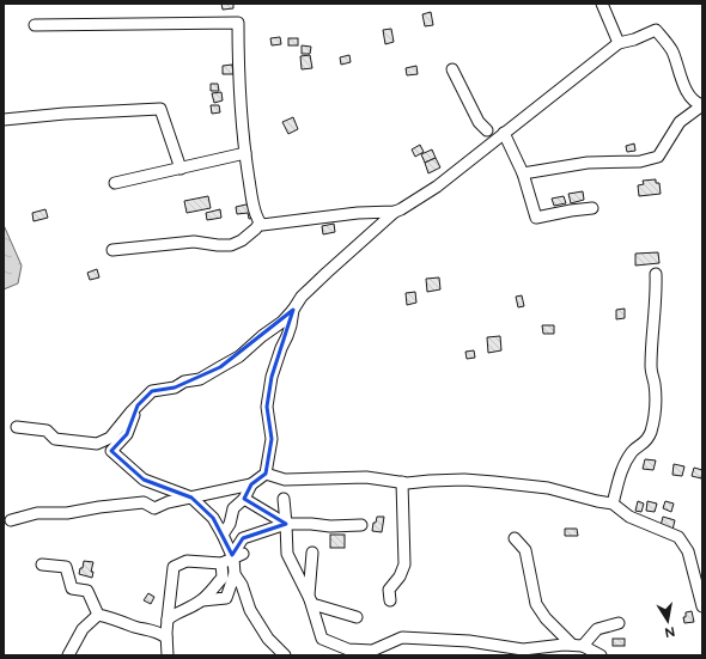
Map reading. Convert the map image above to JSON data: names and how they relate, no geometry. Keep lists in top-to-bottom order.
{
  "north": "bottom"
}
